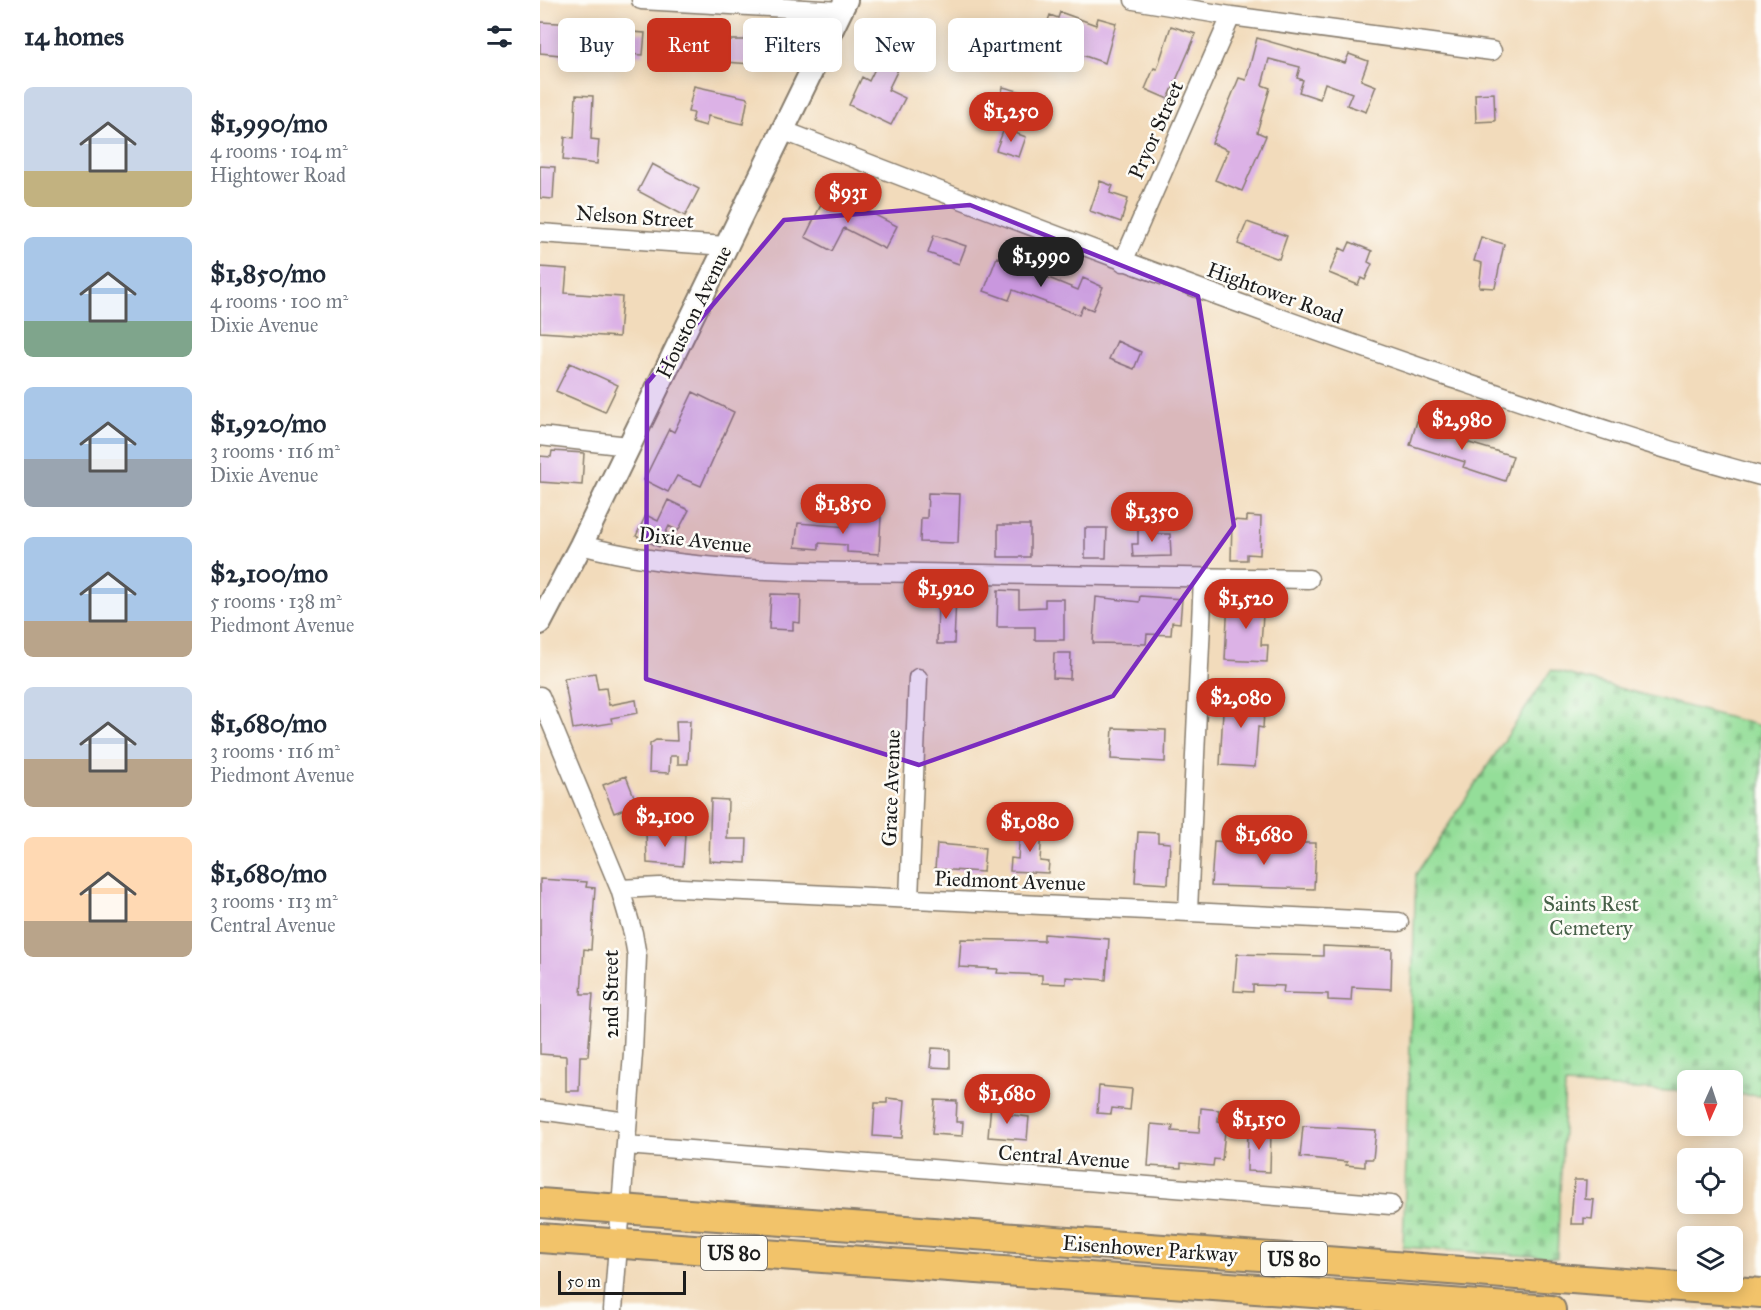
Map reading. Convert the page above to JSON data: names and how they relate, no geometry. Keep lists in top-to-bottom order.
{
  "streets": {
    "main road": ["Eisenhower Parkway", "US 80"],
    "street": [
      "Pryor Street",
      "Nelson Street",
      "Hightower Road",
      "Houston Avenue",
      "Dixie Avenue",
      "Grace Avenue",
      "Piedmont Avenue",
      "2nd Street",
      "Central Avenue"
    ]
  },
  "crossings": [
    ["Pryor Street", "Hightower Road"],
    ["Nelson Street", "Houston Avenue"],
    ["Hightower Road", "Houston Avenue"],
    ["Houston Avenue", "Dixie Avenue"],
    ["Grace Avenue", "Piedmont Avenue"],
    ["Piedmont Avenue", "2nd Street"],
    ["2nd Street", "Central Avenue"],
    ["2nd Street", "Eisenhower Parkway"]
  ],
  "parks": ["Saints Rest Cemetery"],
  "scale_bar": "50 m",
  "north": "bottom",
  "page": {
    "heading": "14 homes",
    "chip": [
      "Buy",
      "Rent",
      "Filters",
      "New",
      "Apartment"
    ],
    "list": [
      {
        "name": "$1,990/mo",
        "note": "4 rooms · 104 m² · Hightower Road"
      },
      {
        "name": "$1,850/mo",
        "note": "4 rooms · 100 m² · Dixie Avenue"
      },
      {
        "name": "$1,920/mo",
        "note": "3 rooms · 116 m² · Dixie Avenue"
      },
      {
        "name": "$2,100/mo",
        "note": "5 rooms · 138 m² · Piedmont Avenue"
      },
      {
        "name": "$1,680/mo",
        "note": "3 rooms · 116 m² · Piedmont Avenue"
      },
      {
        "name": "$1,680/mo",
        "note": "3 rooms · 113 m² · Central Avenue"
      }
    ],
    "price": [
      "$1,250",
      "$931",
      "$1,990",
      "$2,980",
      "$1,850",
      "$1,350",
      "$1,920",
      "$1,520",
      "$2,080",
      "$2,100",
      "$1,080",
      "$1,680",
      "$1,680",
      "$1,150"
    ],
    "scale": "50 m"
  }
}
